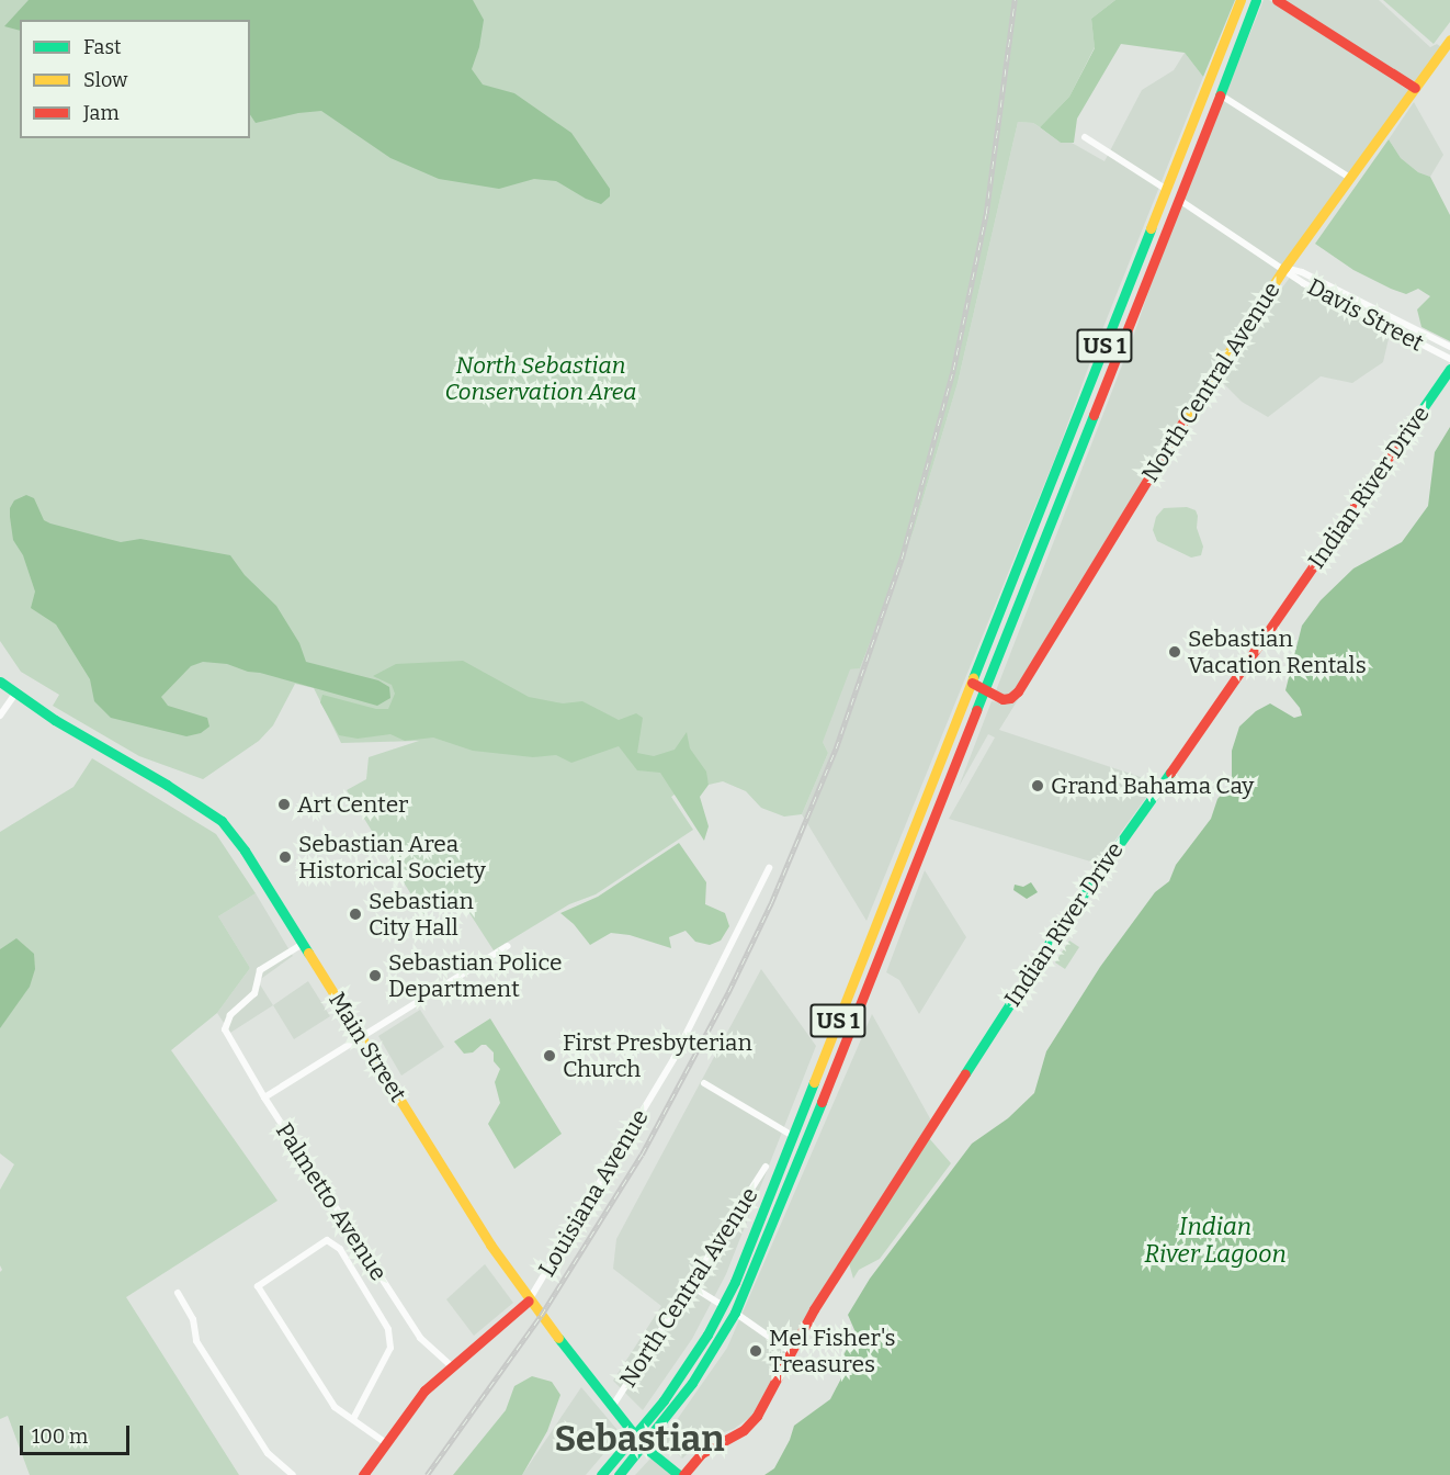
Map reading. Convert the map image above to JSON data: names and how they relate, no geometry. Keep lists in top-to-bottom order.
{
  "streets": {
    "street": [
      "Davis Street",
      "US 1",
      "North Central Avenue",
      "Indian River Drive",
      "Main Street",
      "Louisiana Avenue",
      "Palmetto Avenue"
    ]
  },
  "crossings": [
    ["Davis Street", "US 1"],
    ["Davis Street", "North Central Avenue"],
    ["US 1", "North Central Avenue"],
    ["US 1", "Main Street"],
    ["North Central Avenue", "Main Street"],
    ["Indian River Drive", "Main Street"],
    ["Main Street", "Louisiana Avenue"],
    ["Main Street", "Palmetto Avenue"],
    ["Louisiana Avenue", "Palmetto Avenue"]
  ],
  "districts": ["Sebastian"],
  "water": ["Indian River Lagoon"],
  "parks": ["North Sebastian Conservation Area"],
  "places": [
    "Sebastian Vacation Rentals",
    "Grand Bahama Cay",
    "Art Center",
    "Sebastian Area Historical Society",
    "Sebastian City Hall",
    "Sebastian Police Department",
    "First Presbyterian Church",
    "Mel Fisher's Treasures"
  ],
  "legend": ["Fast", "Slow", "Jam"],
  "scale_bar": "100 m"
}
